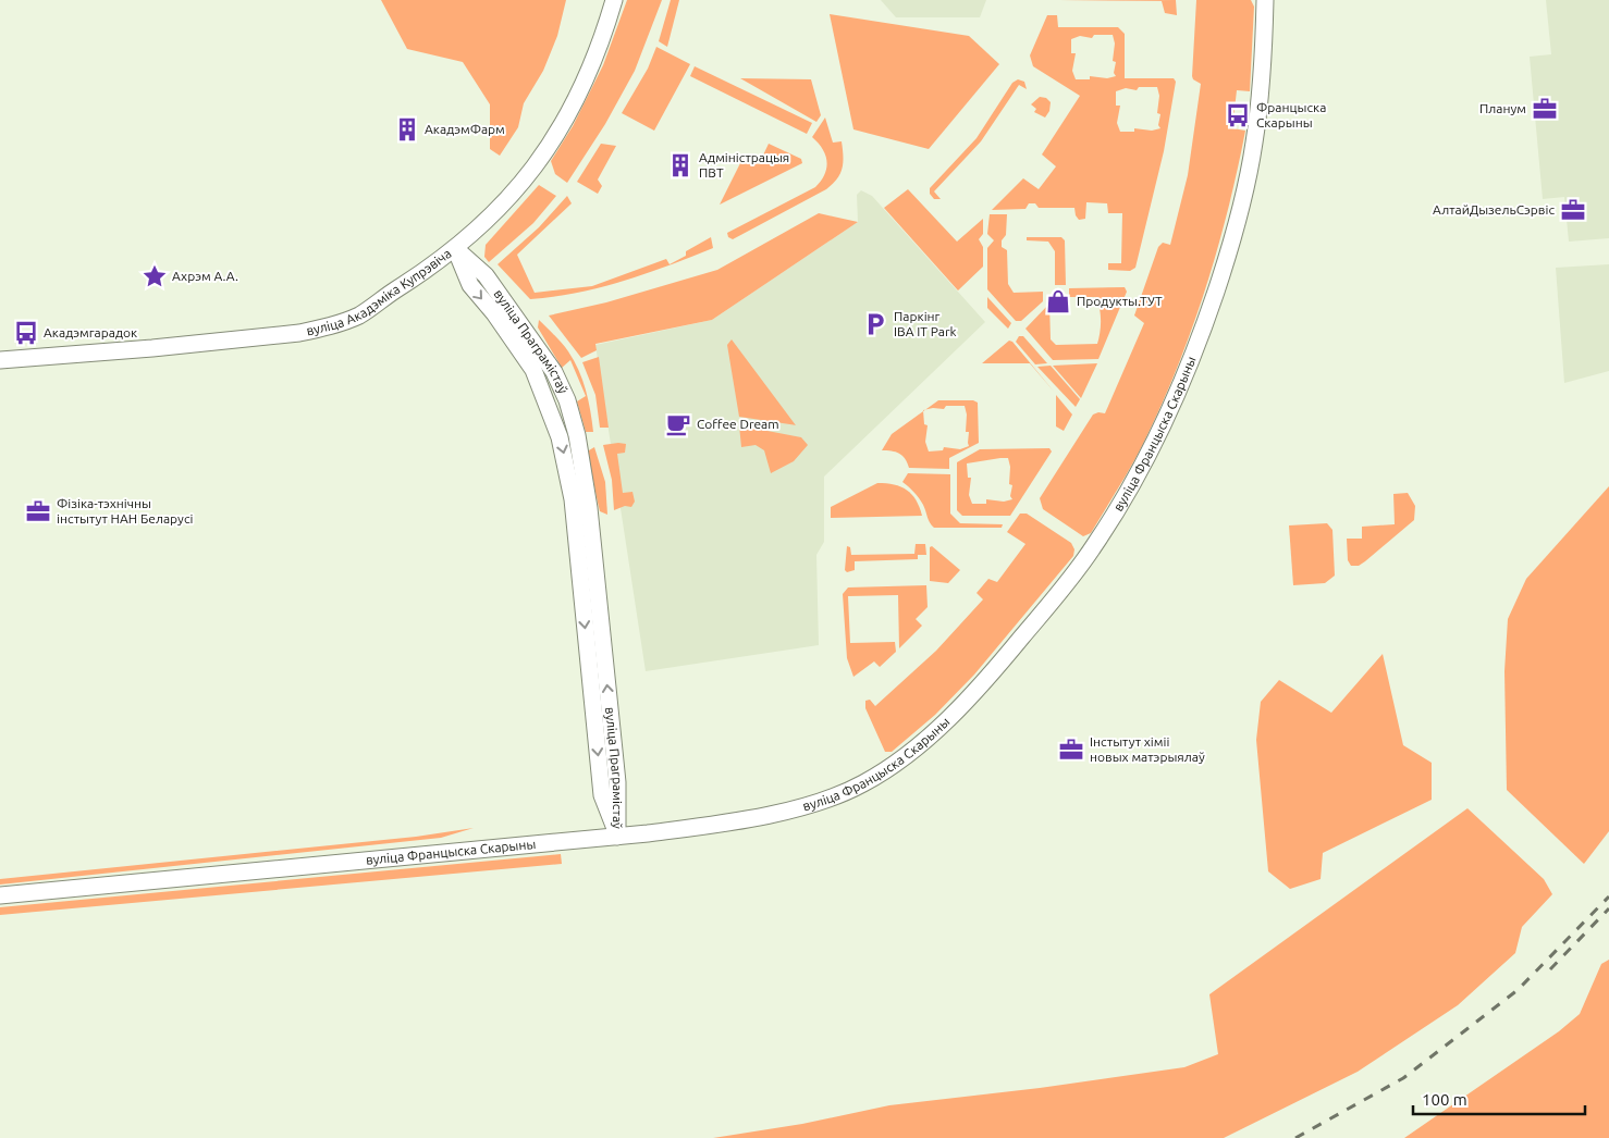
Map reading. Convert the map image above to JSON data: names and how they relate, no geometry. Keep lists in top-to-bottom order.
{
  "streets": {
    "main road": ["вуліца Акадэміка Купрэвіча", "вуліца Праграмістаў", "вуліца Францыска Скарыны"]
  },
  "crossings": [
    ["вуліца Акадэміка Купрэвіча", "вуліца Праграмістаў"],
    ["вуліца Праграмістаў", "вуліца Францыска Скарыны"]
  ],
  "places": {
    "office": [
      "Планум",
      "АлтайДызельСэрвіс",
      "Фізіка-тэхнічны інстытут НАН Беларусі",
      "Інстытут хіміі новых матэрыялаў"
    ],
    "bus stop": ["Францыска Скарыны", "Акадэмгарадок"],
    "building": ["АкадэмФарм", "Адміністрацыя ПВТ"],
    "place": ["Ахрэм А.А."],
    "shop": ["Продукты.ТУТ"],
    "parking": ["Паркінг IBA IT Park"],
    "cafe": ["Coffee Dream"]
  },
  "scale_bar": "100 m"
}
